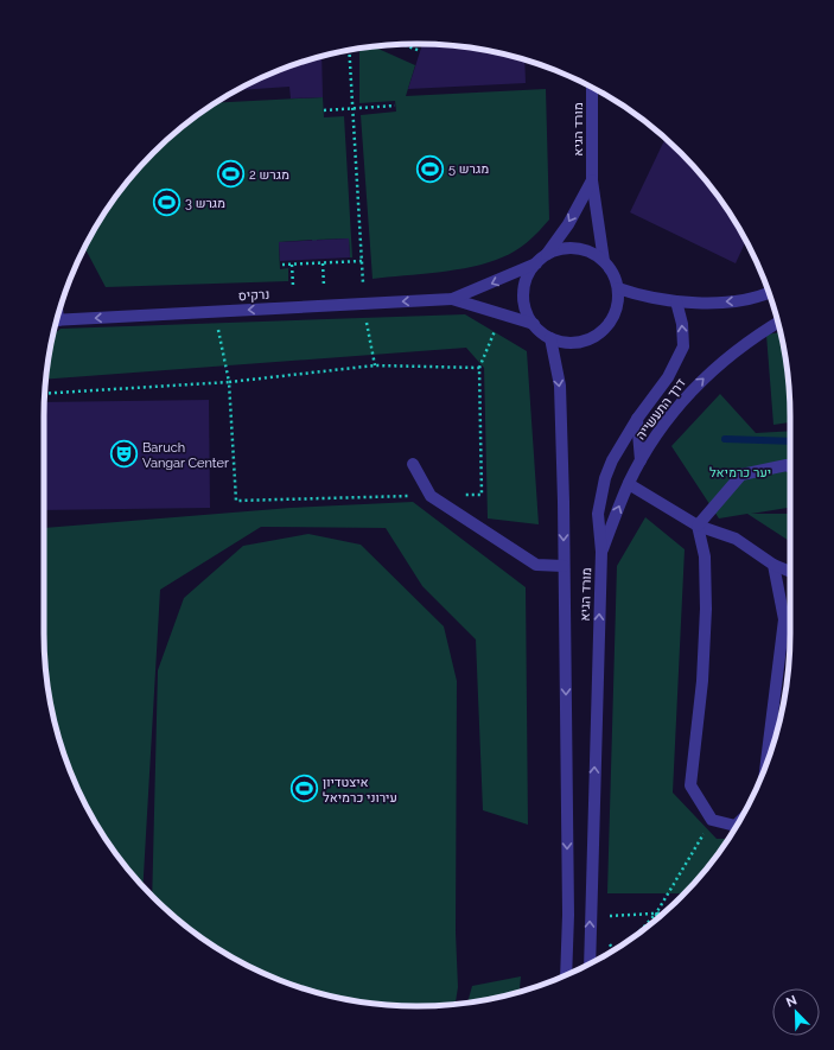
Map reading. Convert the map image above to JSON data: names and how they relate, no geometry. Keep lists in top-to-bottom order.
{
  "streets": {
    "street": ["מורד הגיא", "נרקיס", "דרך התעשייה"]
  },
  "crossings": [
    ["מורד הגיא", "נרקיס"],
    ["מורד הגיא", "דרך התעשייה"]
  ],
  "one_way": ["נרקיס", "דרך התעשייה"],
  "parks": ["יער כרמיאל"],
  "places": {
    "sports": [
      "מגרש 5",
      "מגרש 2",
      "מגרש 3",
      "איצטדיון עירוני כרמיאל"
    ],
    "theatre": ["Baruch Vangar Center"]
  },
  "north": "top left"
}
